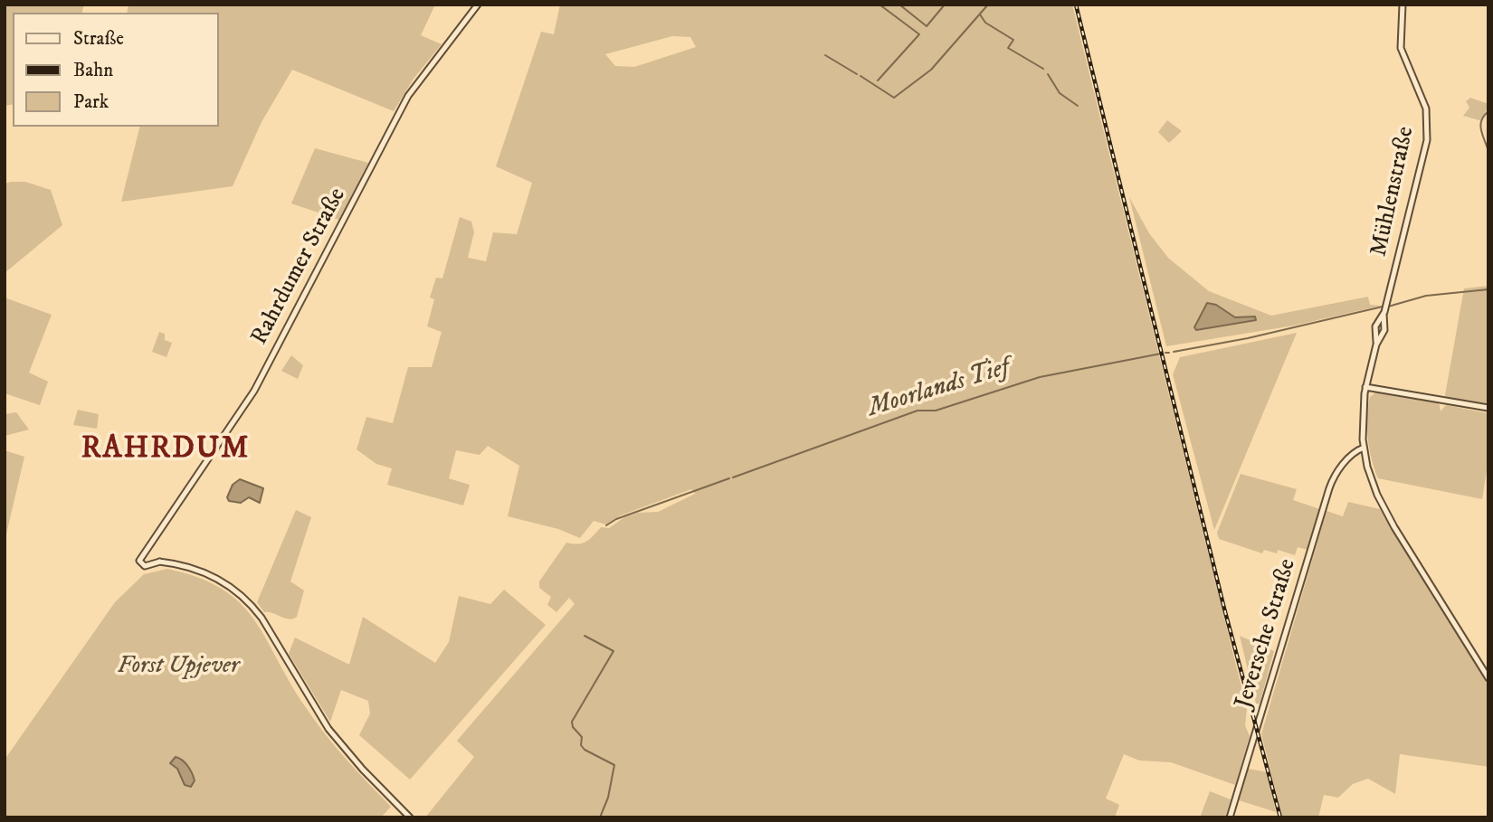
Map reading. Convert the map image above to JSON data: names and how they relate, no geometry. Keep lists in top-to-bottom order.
{
  "streets": {
    "street": ["Mühlenstraße", "Rahrdumer Straße", "Jeversche Straße"]
  },
  "districts": ["RAHRDUM"],
  "water": ["Moorlands Tief"],
  "parks": ["Forst Upjever"],
  "legend": ["Straße", "Bahn", "Park"]
}
